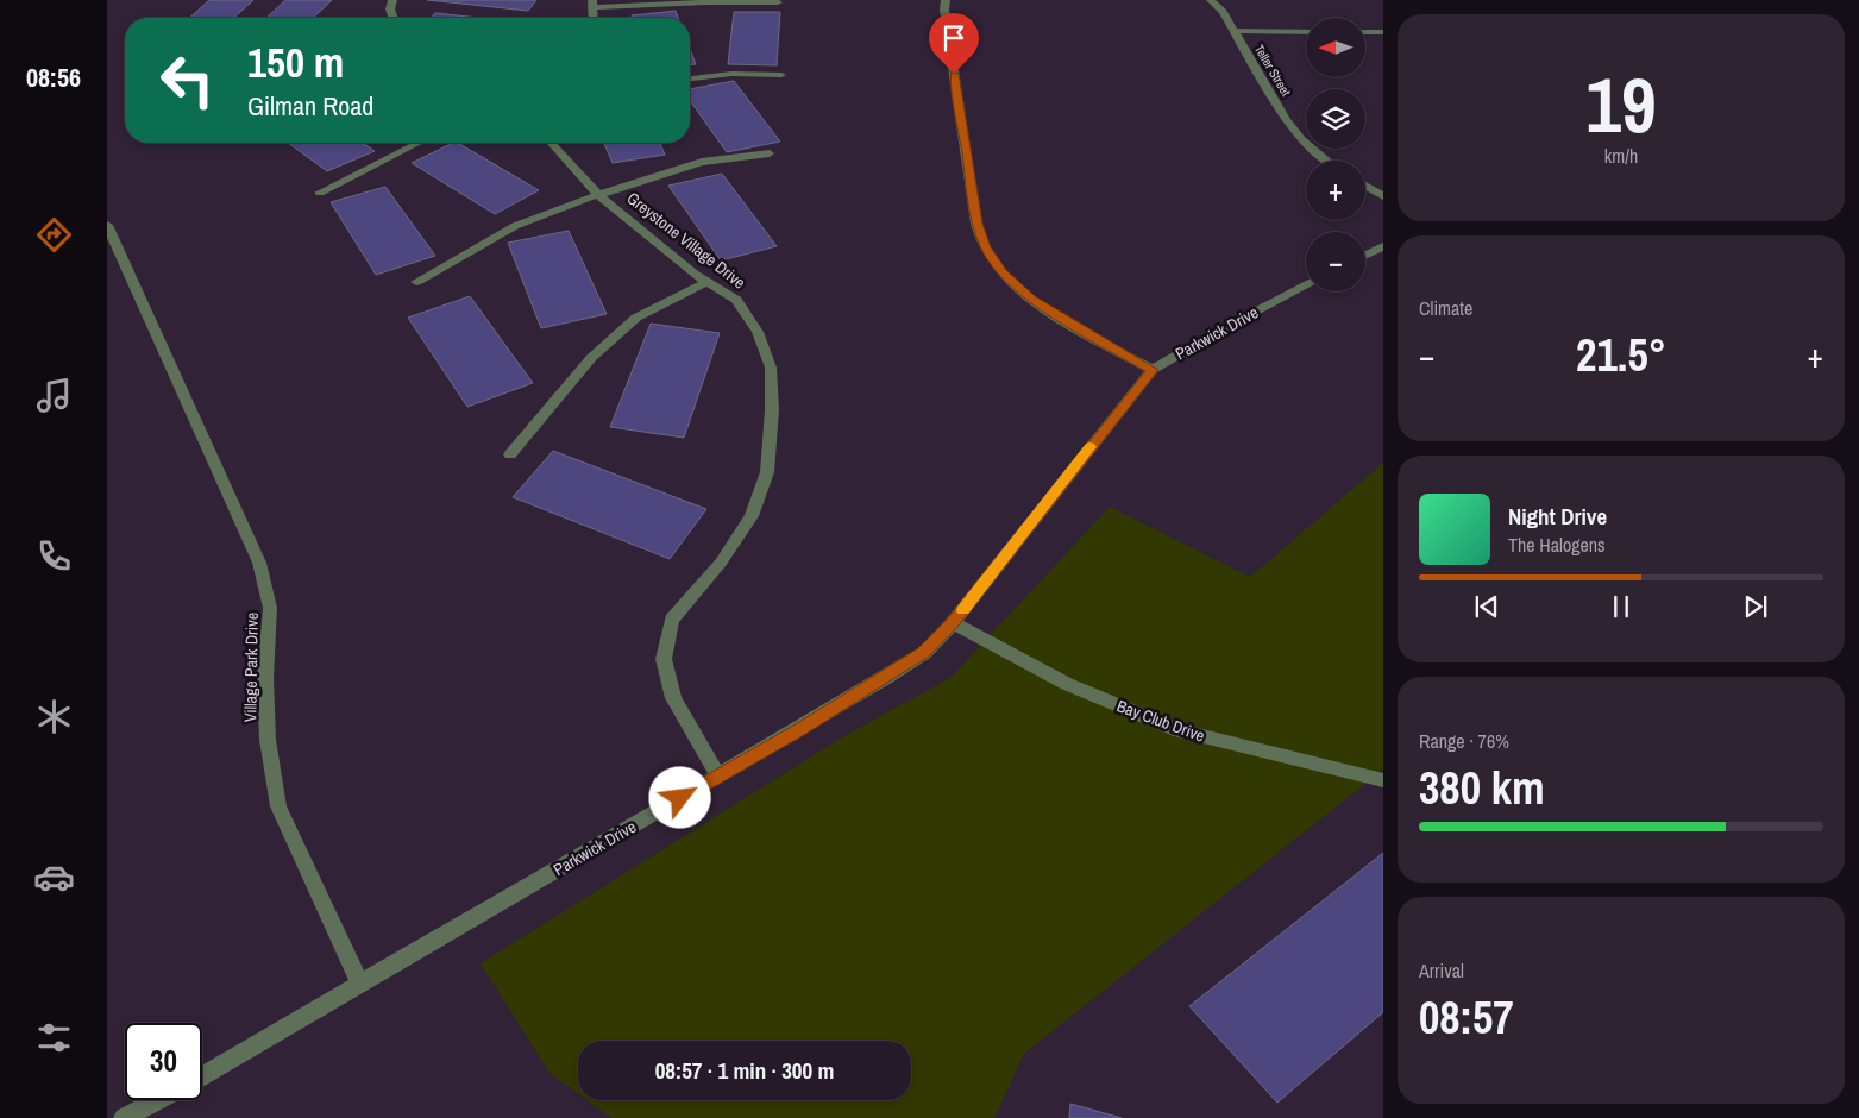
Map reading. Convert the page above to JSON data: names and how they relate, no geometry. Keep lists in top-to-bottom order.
{
  "streets": {
    "street": [
      "Teller Street",
      "Greystone Village Drive",
      "Parkwick Drive",
      "Village Park Drive",
      "Bay Club Drive"
    ]
  },
  "crossings": [
    ["Greystone Village Drive", "Parkwick Drive"],
    ["Parkwick Drive", "Village Park Drive"],
    ["Parkwick Drive", "Bay Club Drive"]
  ],
  "north": "left",
  "page": {
    "tabs": "08:56",
    "tile": [
      ["19", "km/h"],
      "Climate",
      ["Range · 76%", "380 km"],
      ["Arrival", "08:57"]
    ],
    "map_buttons": ["+", "−"],
    "turn": ["150 m", "Gilman Road"],
    "heat": ["−", "21.5°", "+"],
    "song": ["Night Drive", "The Halogens"],
    "limit": "30",
    "trip": "08:57 · 1 min · 300 m"
  }
}
